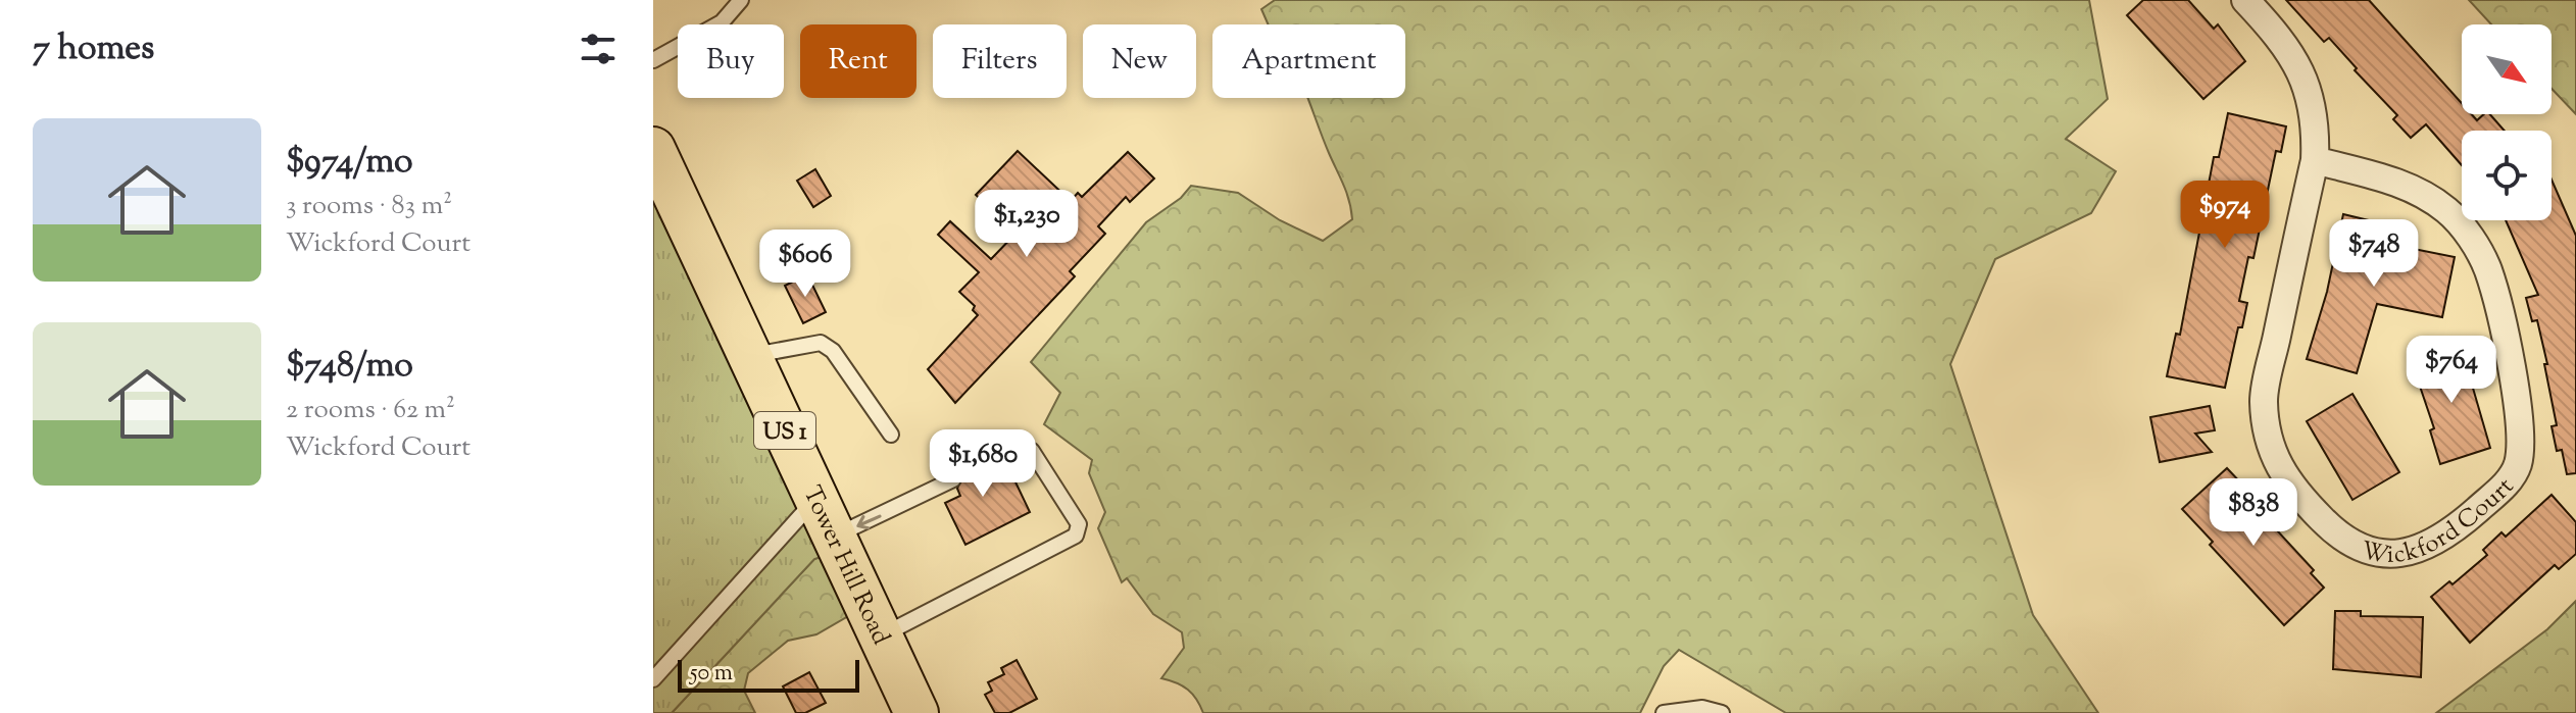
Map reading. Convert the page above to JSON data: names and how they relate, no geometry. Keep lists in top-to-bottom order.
{
  "streets": {
    "main road": ["US 1", "Tower Hill Road"],
    "street": ["Wickford Court"]
  },
  "scale_bar": "50 m",
  "north": "bottom right",
  "page": {
    "heading": "7 homes",
    "chip": [
      "Buy",
      "Rent",
      "Filters",
      "New",
      "Apartment"
    ],
    "list": [
      {
        "name": "$974/mo",
        "note": "3 rooms · 83 m² · Wickford Court"
      },
      {
        "name": "$748/mo",
        "note": "2 rooms · 62 m² · Wickford Court"
      }
    ],
    "price": [
      "$974",
      "$1,230",
      "$748",
      "$606",
      "$764",
      "$1,680",
      "$838"
    ],
    "scale": "50 m"
  }
}
